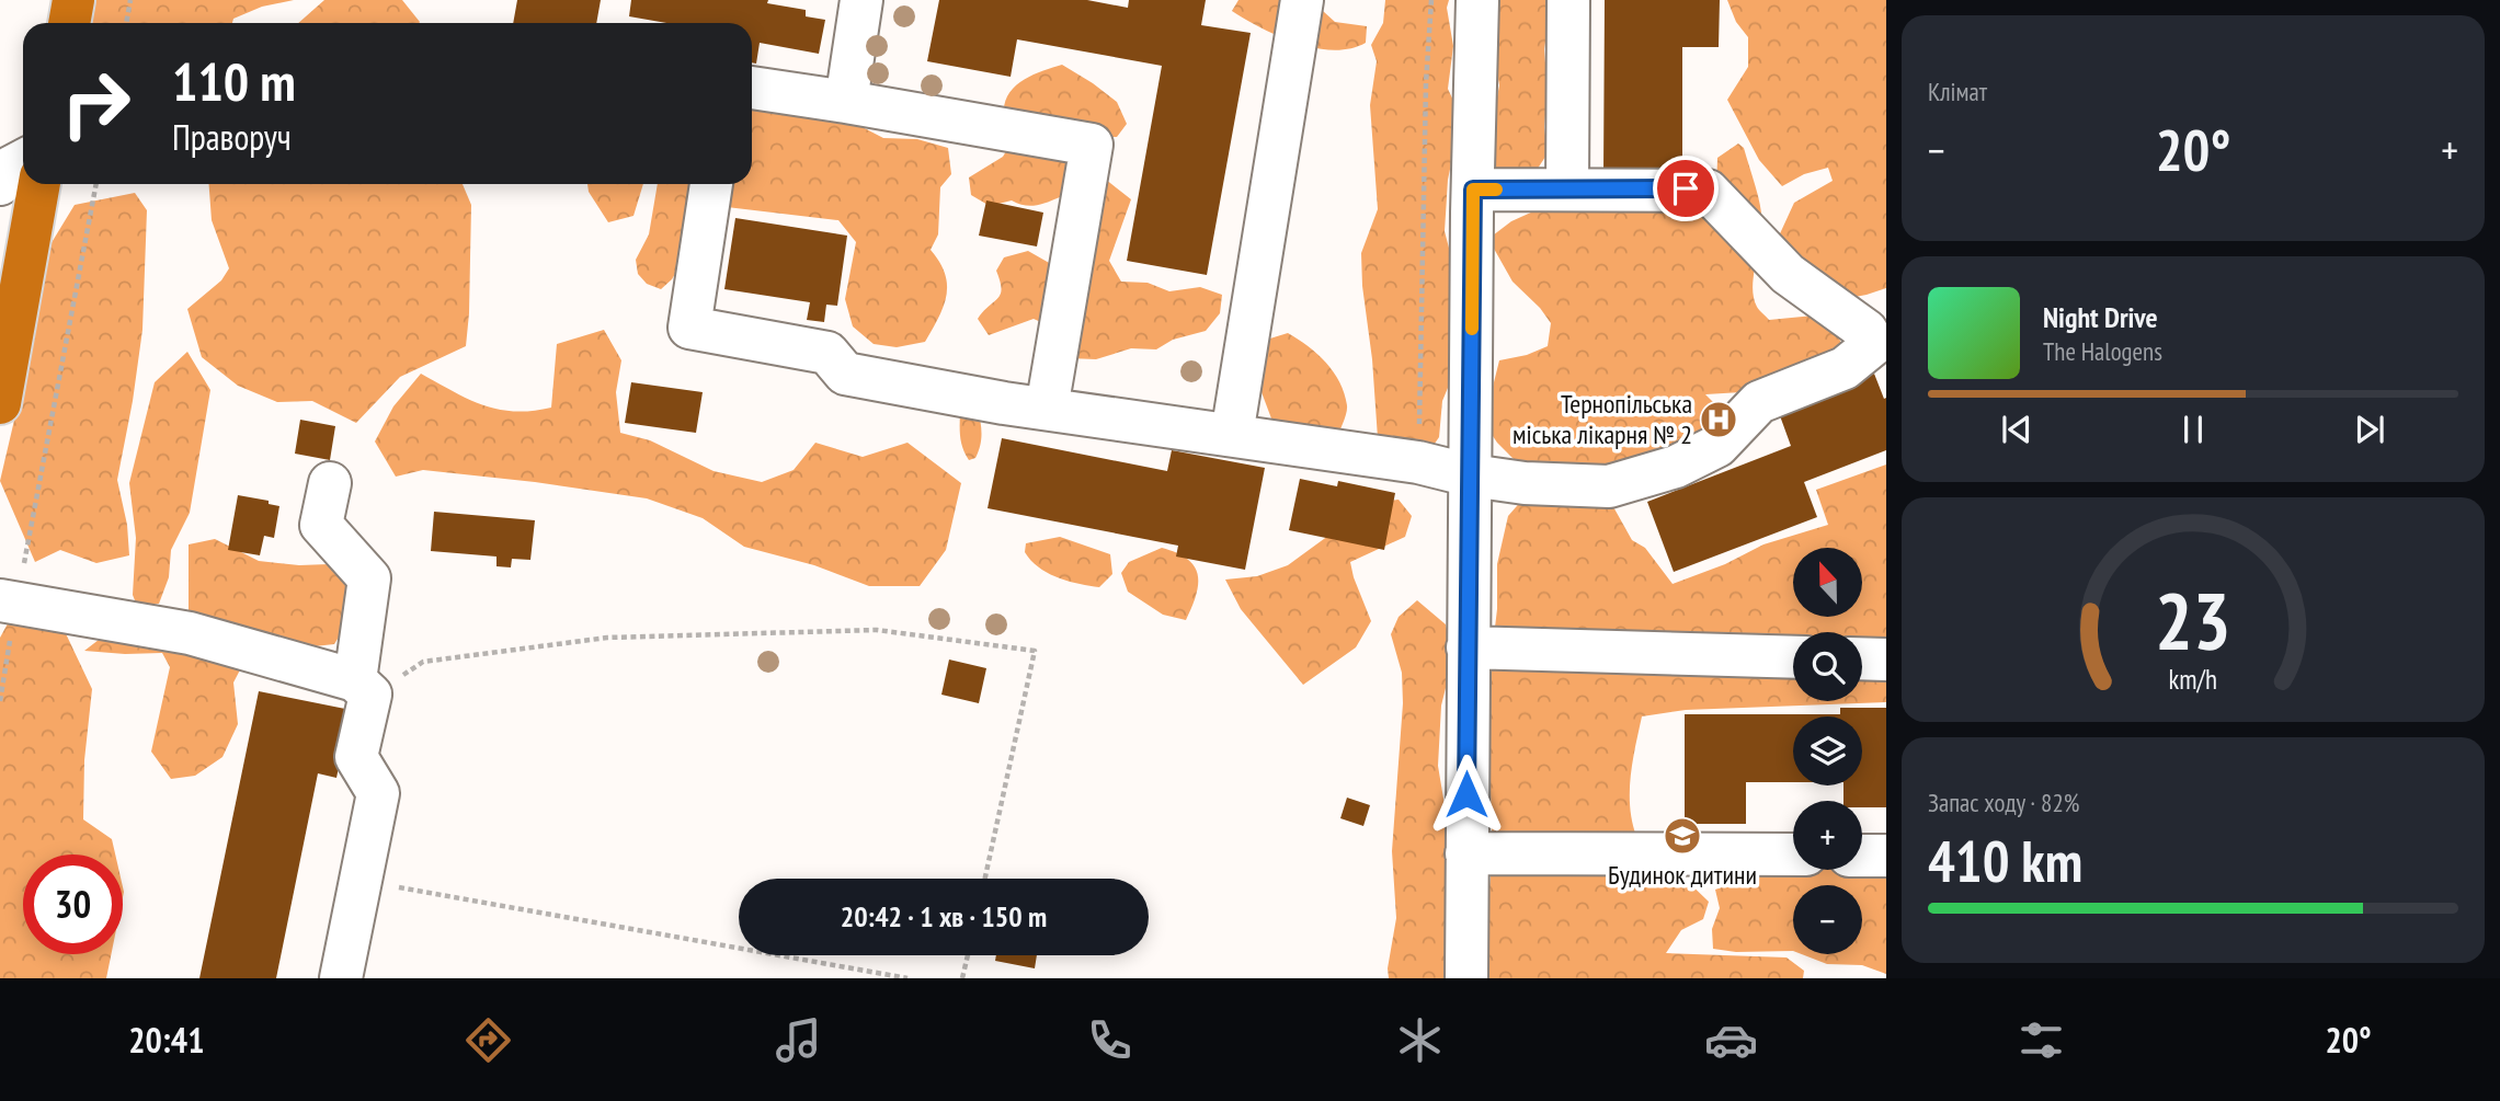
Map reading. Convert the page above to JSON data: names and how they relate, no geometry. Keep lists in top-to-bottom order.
{
  "places": {
    "hospital": ["Тернопільська міська лікарня № 2"],
    "school or university": ["Будинок дитини"]
  },
  "north": "top",
  "page": {
    "tile": [
      "Клімат",
      ["Запас ходу · 82%", "410 km"]
    ],
    "turn": ["110 m", "Праворуч"],
    "heat": ["−", "20°", "+"],
    "song": ["Night Drive", "The Halogens"],
    "map_buttons": ["+", "−"],
    "limit": "30",
    "trip": "20:42 · 1 хв · 150 m",
    "tabs": ["20:41", "20°"],
    "gauge": ["23", "km/h"]
  }
}
